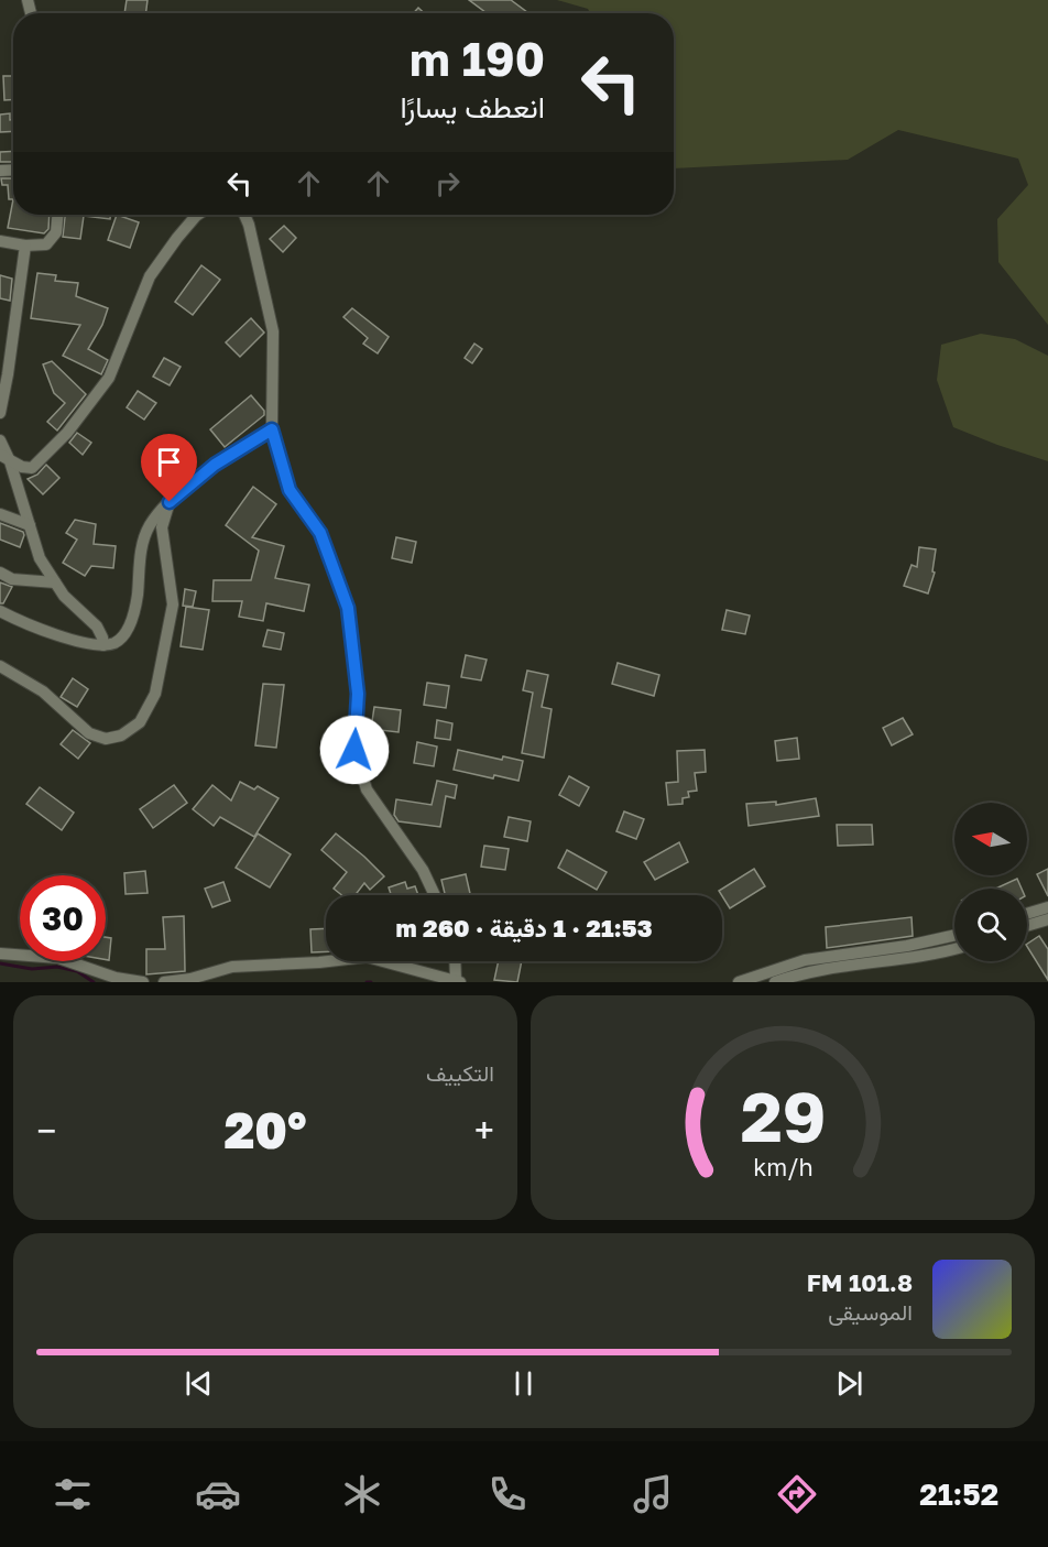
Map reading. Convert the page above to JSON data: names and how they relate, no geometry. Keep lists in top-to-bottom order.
{
  "north": "left",
  "page": {
    "turn": ["190 m", "انعطف يسارًا"],
    "limit": "30",
    "trip": "21:53 · 1 دقيقة · 260 m",
    "tile": "التكييف",
    "heat": ["−", "20°", "+"],
    "song": ["101.8 FM", "الموسيقى"],
    "tabs": "21:52",
    "gauge": ["29", "km/h"]
  }
}
